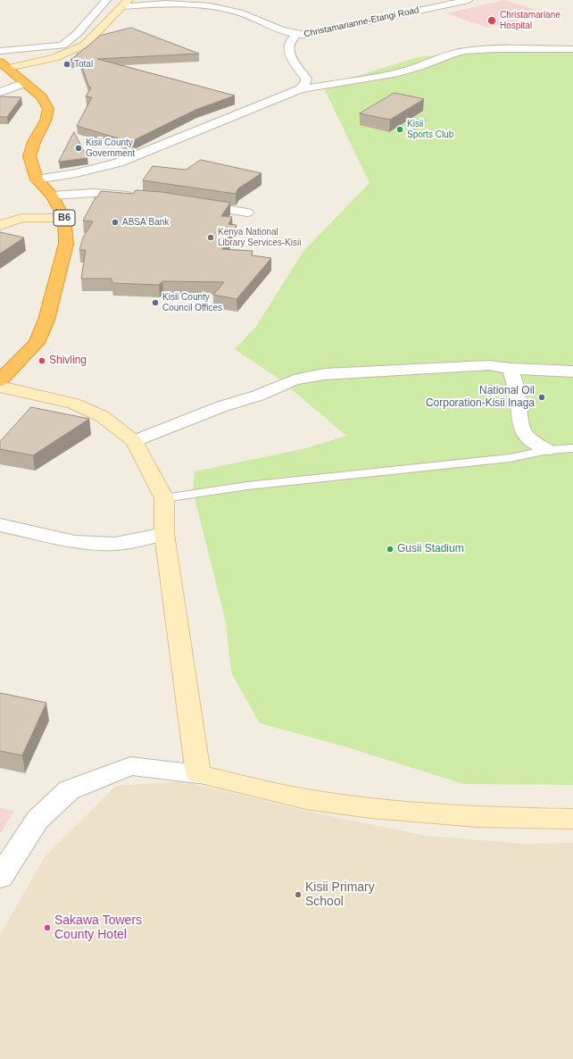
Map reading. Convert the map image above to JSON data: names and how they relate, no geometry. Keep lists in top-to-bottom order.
{
  "streets": {
    "highway": ["B6"],
    "street": ["Christamarianne-Etangi Road"]
  },
  "places": [
    "Christamariane Hospital",
    "Total",
    "Kisii Sports Club",
    "Kisii County Government",
    "ABSA Bank",
    "Kenya National Library Services-Kisii",
    "Kisii County Council Offices",
    "Shivling",
    "National Oil Corporation-Kisii Inaga",
    "Gusii Stadium",
    "Kisii Primary School",
    "Sakawa Towers County Hotel"
  ]
}
